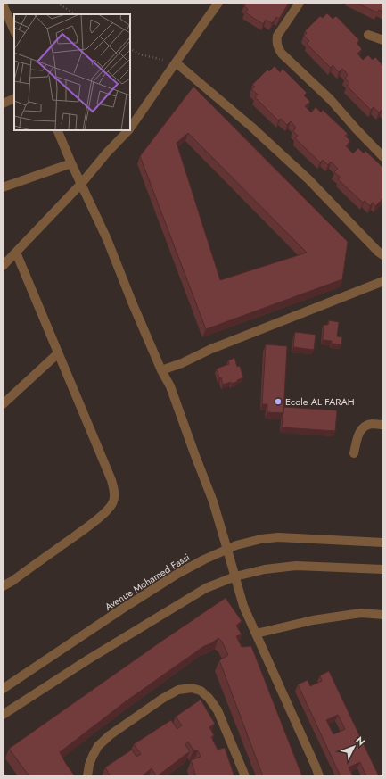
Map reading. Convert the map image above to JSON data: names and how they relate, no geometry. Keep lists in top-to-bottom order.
{
  "streets": {
    "street": ["Avenue Mohamed Fassi"]
  },
  "places": ["Ecole AL FARAH"],
  "north": "top right"
}
